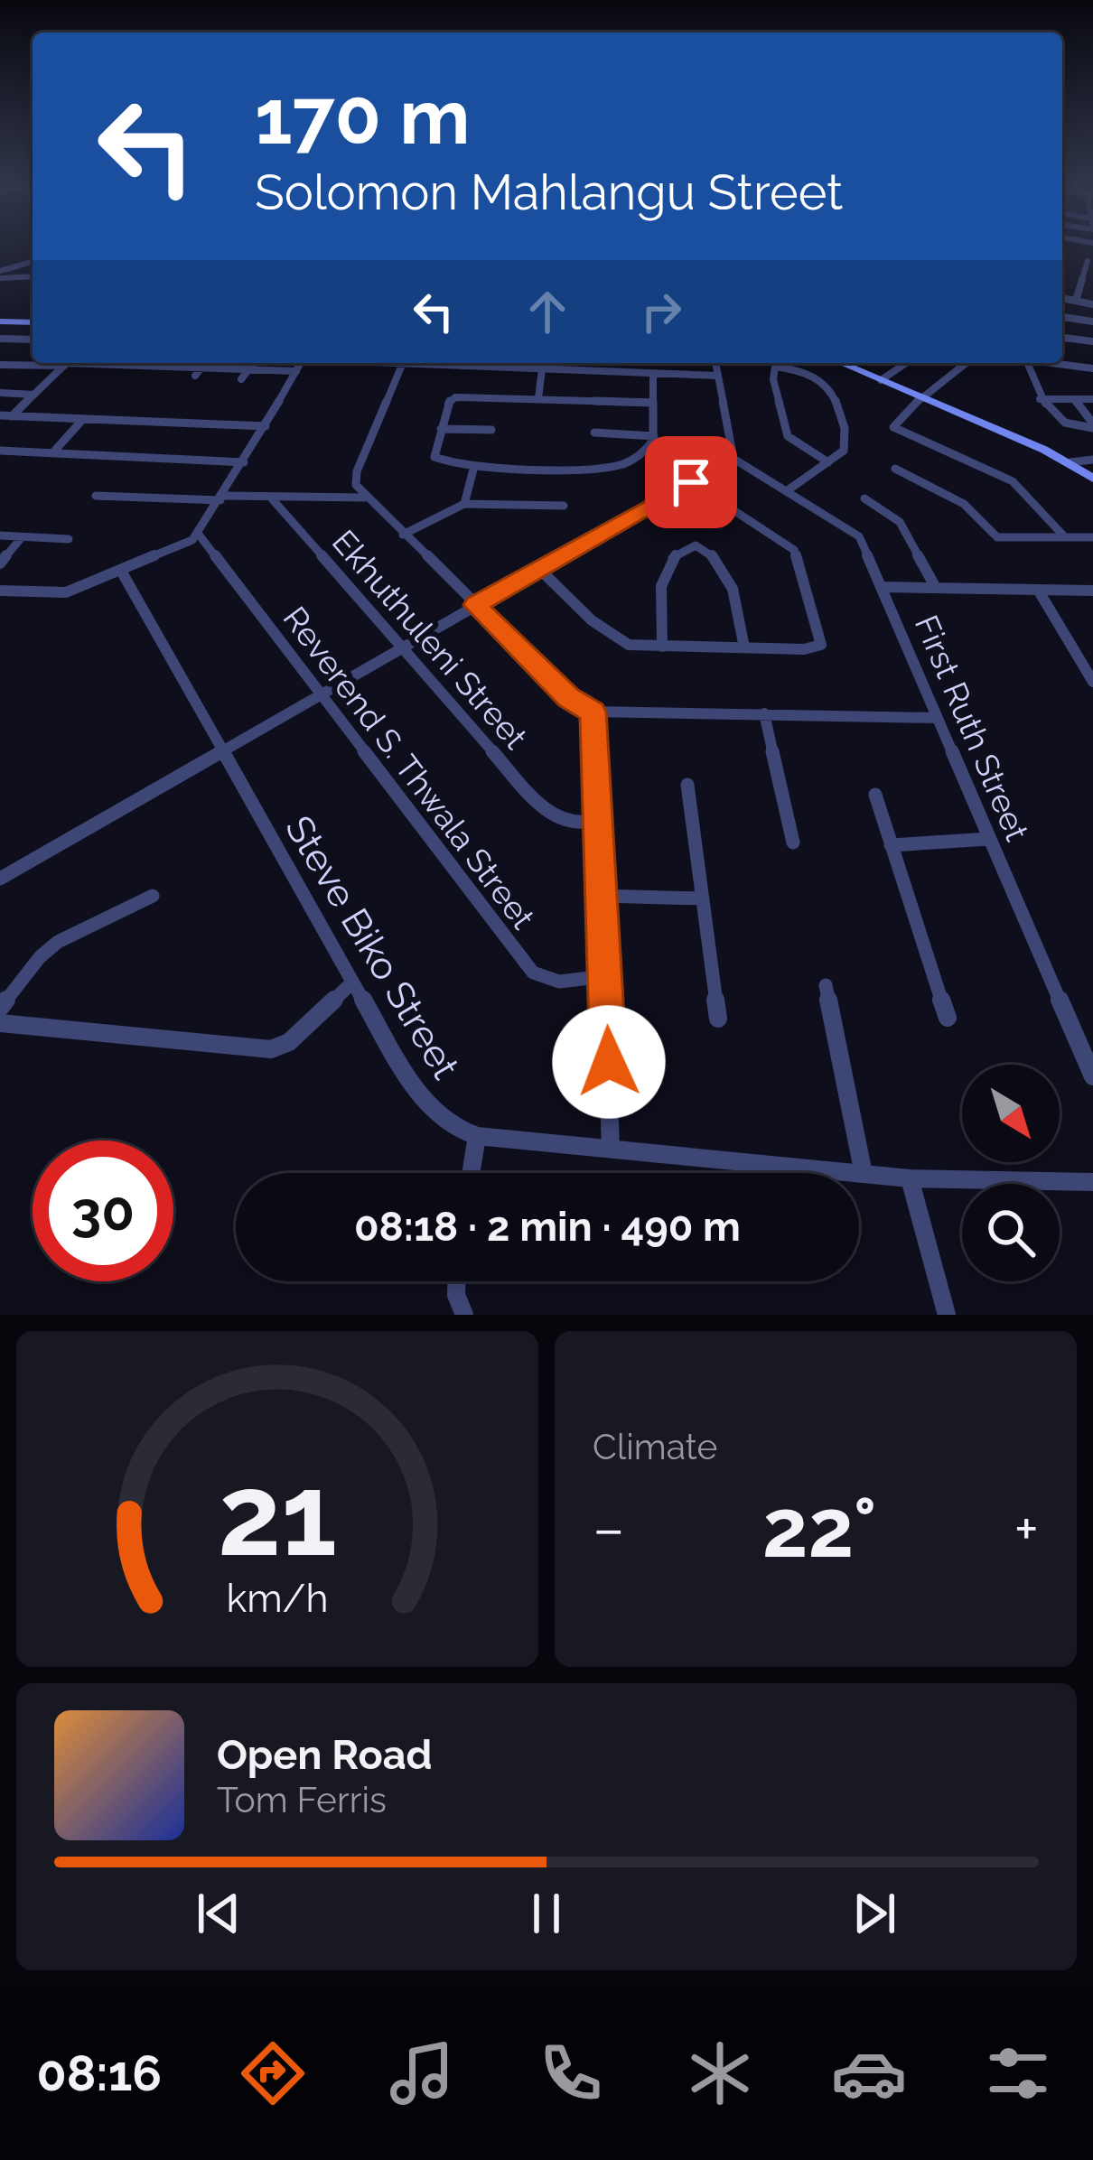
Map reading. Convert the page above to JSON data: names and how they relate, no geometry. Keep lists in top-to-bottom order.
{
  "streets": {
    "street": [
      "Ekhuthuleni Street",
      "First Ruth Street",
      "Reverend S. Thwala Street",
      "Steve Biko Street"
    ]
  },
  "north": "bottom right",
  "page": {
    "turn": ["170 m", "Solomon Mahlangu Street"],
    "limit": "30",
    "trip": "08:18 · 2 min · 490 m",
    "tile": "Climate",
    "heat": ["−", "22°", "+"],
    "song": ["Open Road", "Tom Ferris"],
    "tabs": "08:16",
    "gauge": ["21", "km/h"]
  }
}
